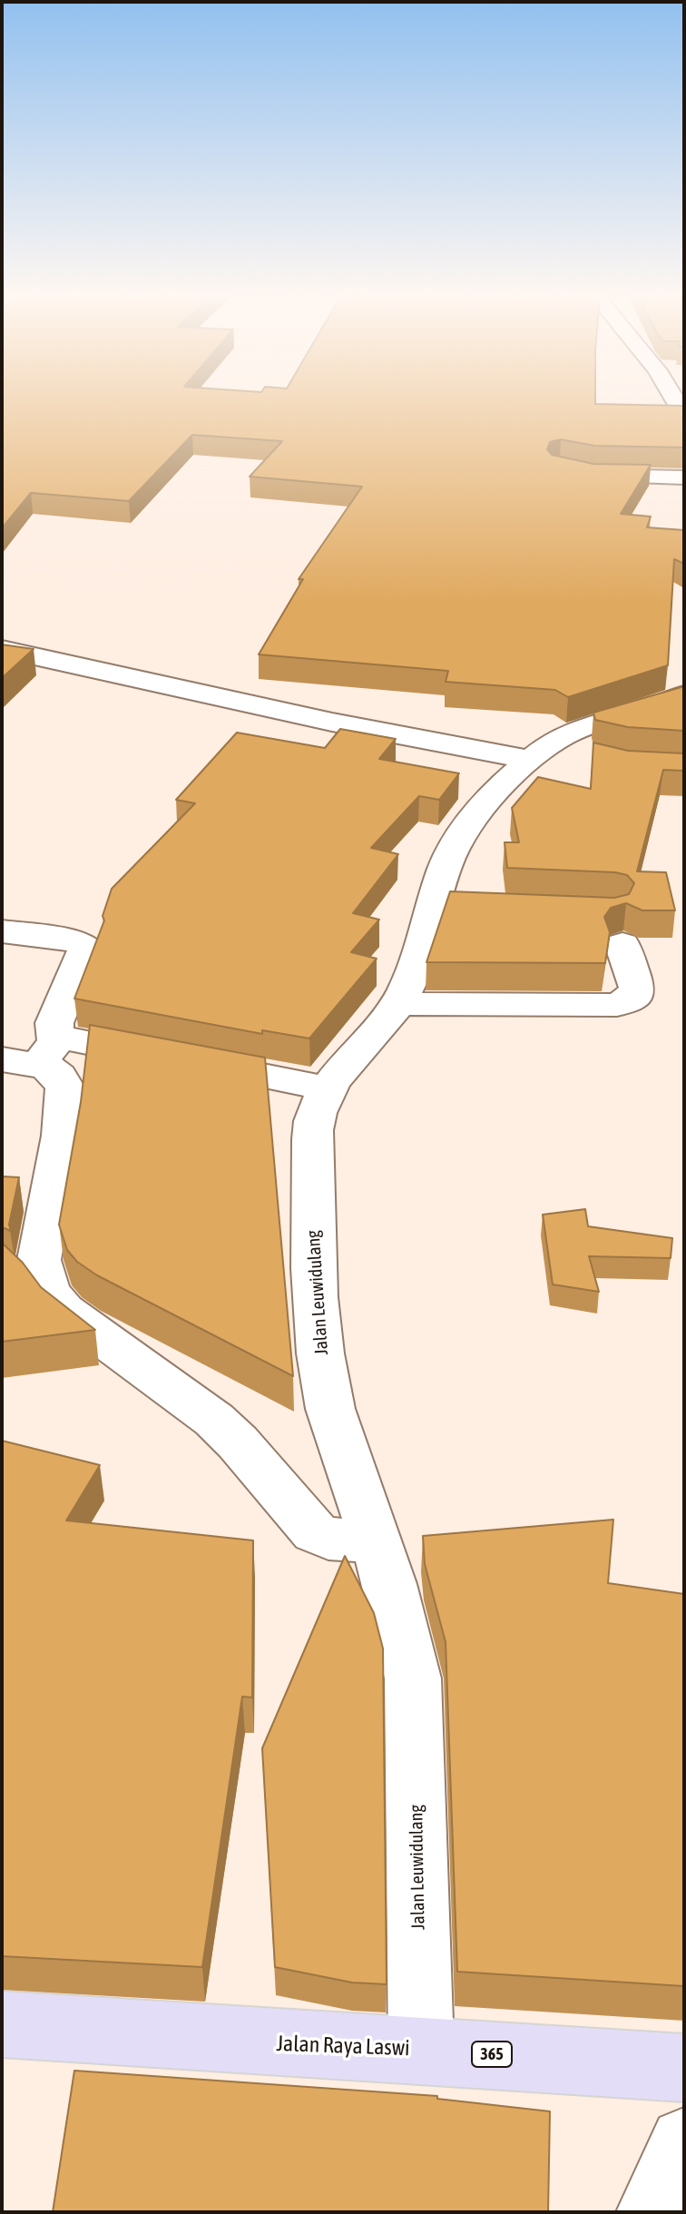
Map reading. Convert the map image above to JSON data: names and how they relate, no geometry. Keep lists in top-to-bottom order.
{
  "streets": {
    "main road": ["Jalan Raya Laswi", "365"],
    "street": ["Jalan Leuwidulang"]
  },
  "crossings": [
    ["Jalan Leuwidulang", "Jalan Raya Laswi"]
  ]
}
